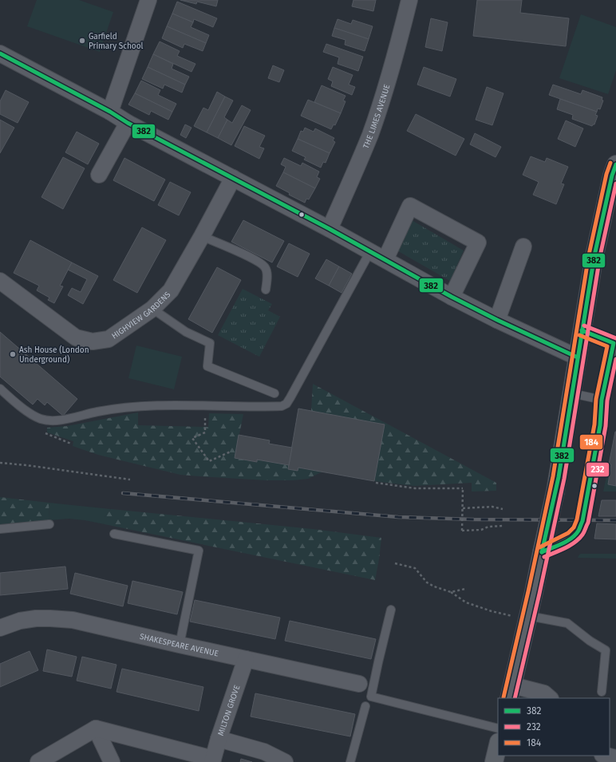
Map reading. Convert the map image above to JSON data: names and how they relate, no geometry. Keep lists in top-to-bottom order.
{
  "streets": {
    "street": [
      "THE LIMES AVENUE",
      "HIGHVIEW GARDENS",
      "SHAKESPEARE AVENUE",
      "MILTON GROVE"
    ]
  },
  "crossings": [
    ["SHAKESPEARE AVENUE", "MILTON GROVE"]
  ],
  "places": ["Garfield Primary School", "Ash House (London Underground)"],
  "lines": ["transit line 382", "transit line 184", "transit line 232"],
  "legend": ["382", "232", "184"]
}
